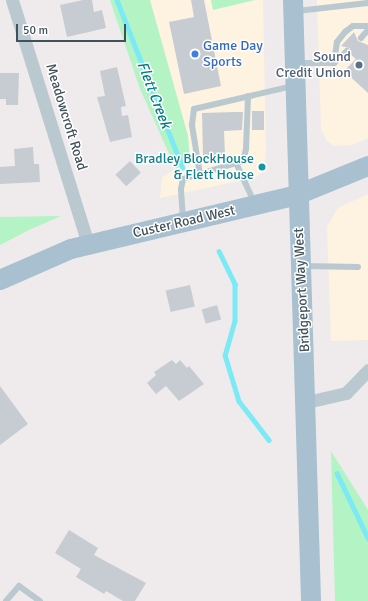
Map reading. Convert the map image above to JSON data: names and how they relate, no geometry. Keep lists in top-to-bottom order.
{
  "streets": {
    "main road": ["Custer Road West", "Bridgeport Way West"],
    "street": ["Meadowcroft Road"]
  },
  "crossings": [
    ["Meadowcroft Road", "Custer Road West"],
    ["Custer Road West", "Bridgeport Way West"]
  ],
  "water": ["Flett Creek"],
  "places": ["Game Day Sports", "Sound Credit Union", "Bradley BlockHouse & Flett House"],
  "scale_bar": "50 m"
}
